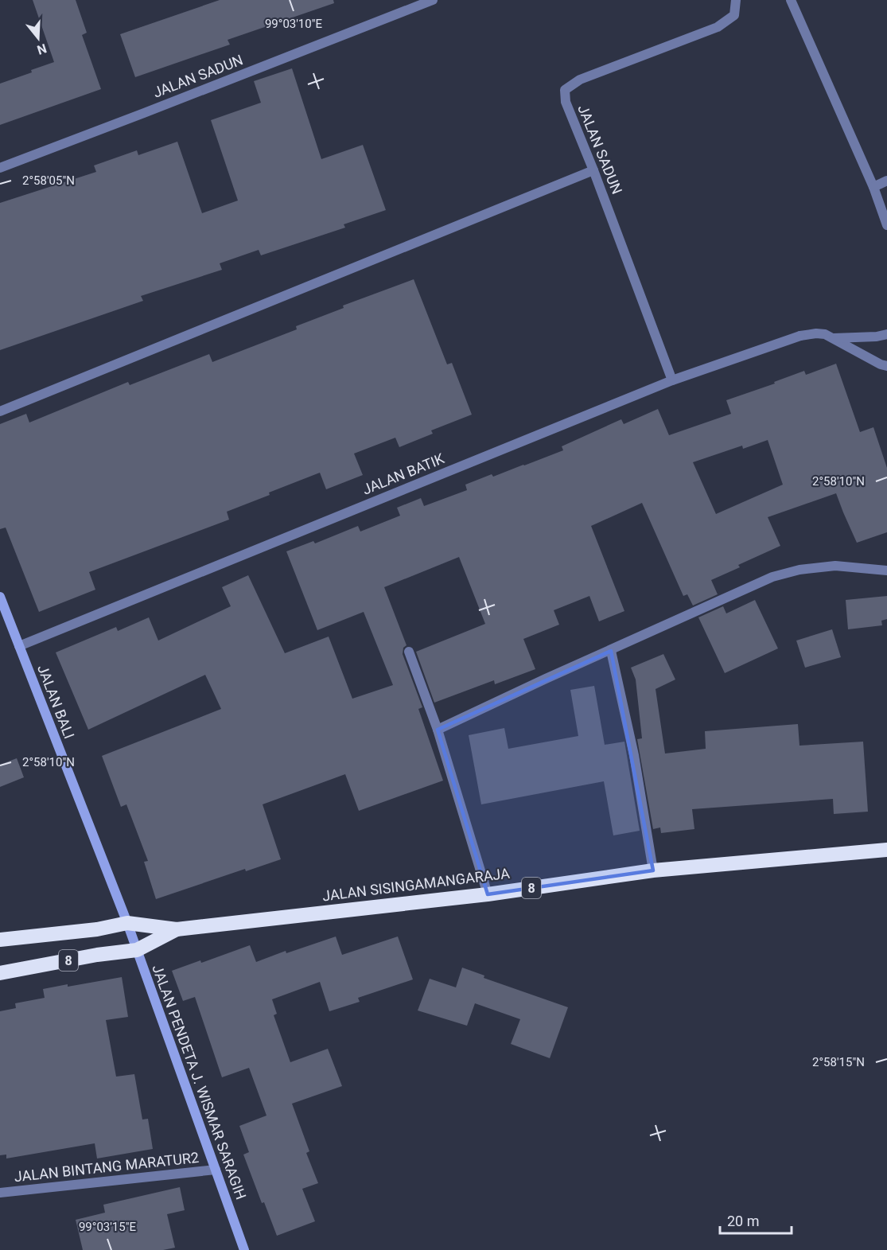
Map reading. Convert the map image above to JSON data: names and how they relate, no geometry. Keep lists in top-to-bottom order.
{
  "streets": {
    "highway": ["JALAN SISINGAMANGARAJA", "8"],
    "street": [
      "JALAN SADUN",
      "JALAN BATIK",
      "JALAN BALI",
      "JALAN PENDETA J. WISMAR SARAGIH",
      "JALAN BINTANG MARATUR2"
    ]
  },
  "crossings": [
    ["JALAN SADUN", "JALAN BATIK"],
    ["JALAN BATIK", "JALAN BALI"],
    ["JALAN BALI", "JALAN SISINGAMANGARAJA"],
    ["JALAN BALI", "8"],
    ["JALAN BALI", "JALAN PENDETA J. WISMAR SARAGIH"],
    ["JALAN SISINGAMANGARAJA", "8"],
    ["JALAN SISINGAMANGARAJA", "JALAN PENDETA J. WISMAR SARAGIH"],
    ["8", "JALAN PENDETA J. WISMAR SARAGIH"],
    ["JALAN PENDETA J. WISMAR SARAGIH", "JALAN BINTANG MARATUR2"]
  ],
  "scale_bar": "20 m",
  "north": "bottom",
  "coordinates": [
    "99°03'10\"E",
    "2°58'05\"N",
    "2°58'10\"N",
    "2°58'15\"N",
    "99°03'15\"E"
  ]
}
